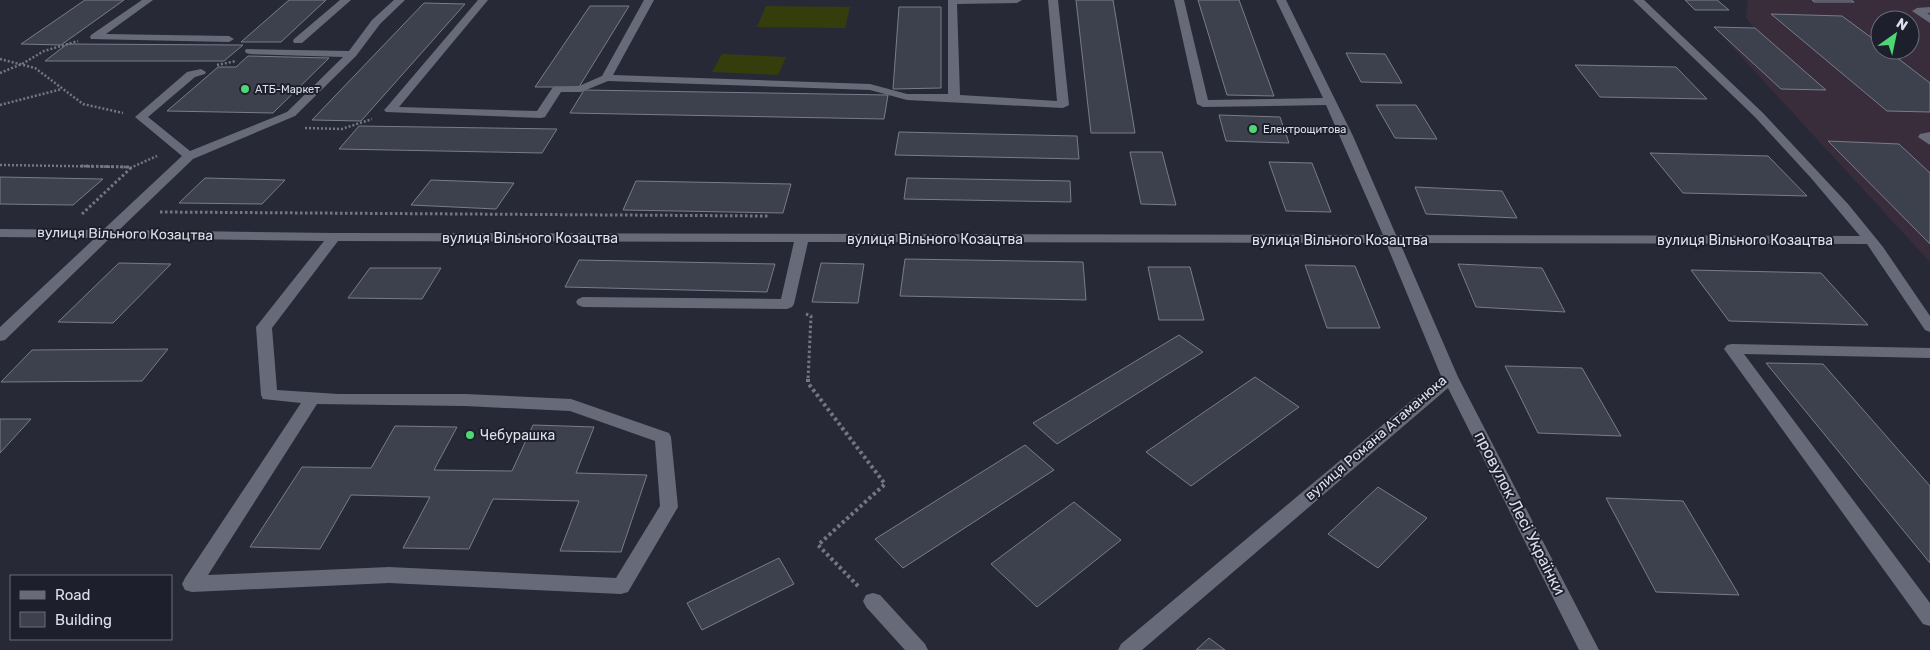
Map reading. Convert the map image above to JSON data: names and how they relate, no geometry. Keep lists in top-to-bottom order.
{
  "streets": {
    "street": ["вулиця Вільного Козацтва", "вулиця Романа Атаманюка", "провулок Лесі Українки"]
  },
  "crossings": [
    ["вулиця Вільного Козацтва", "вулиця Романа Атаманюка"],
    ["вулиця Романа Атаманюка", "провулок Лесі Українки"]
  ],
  "places": ["АТБ-Маркет", "Електрощитова", "Чебурашка"],
  "legend": ["Road", "Building"],
  "north": "top right"
}
